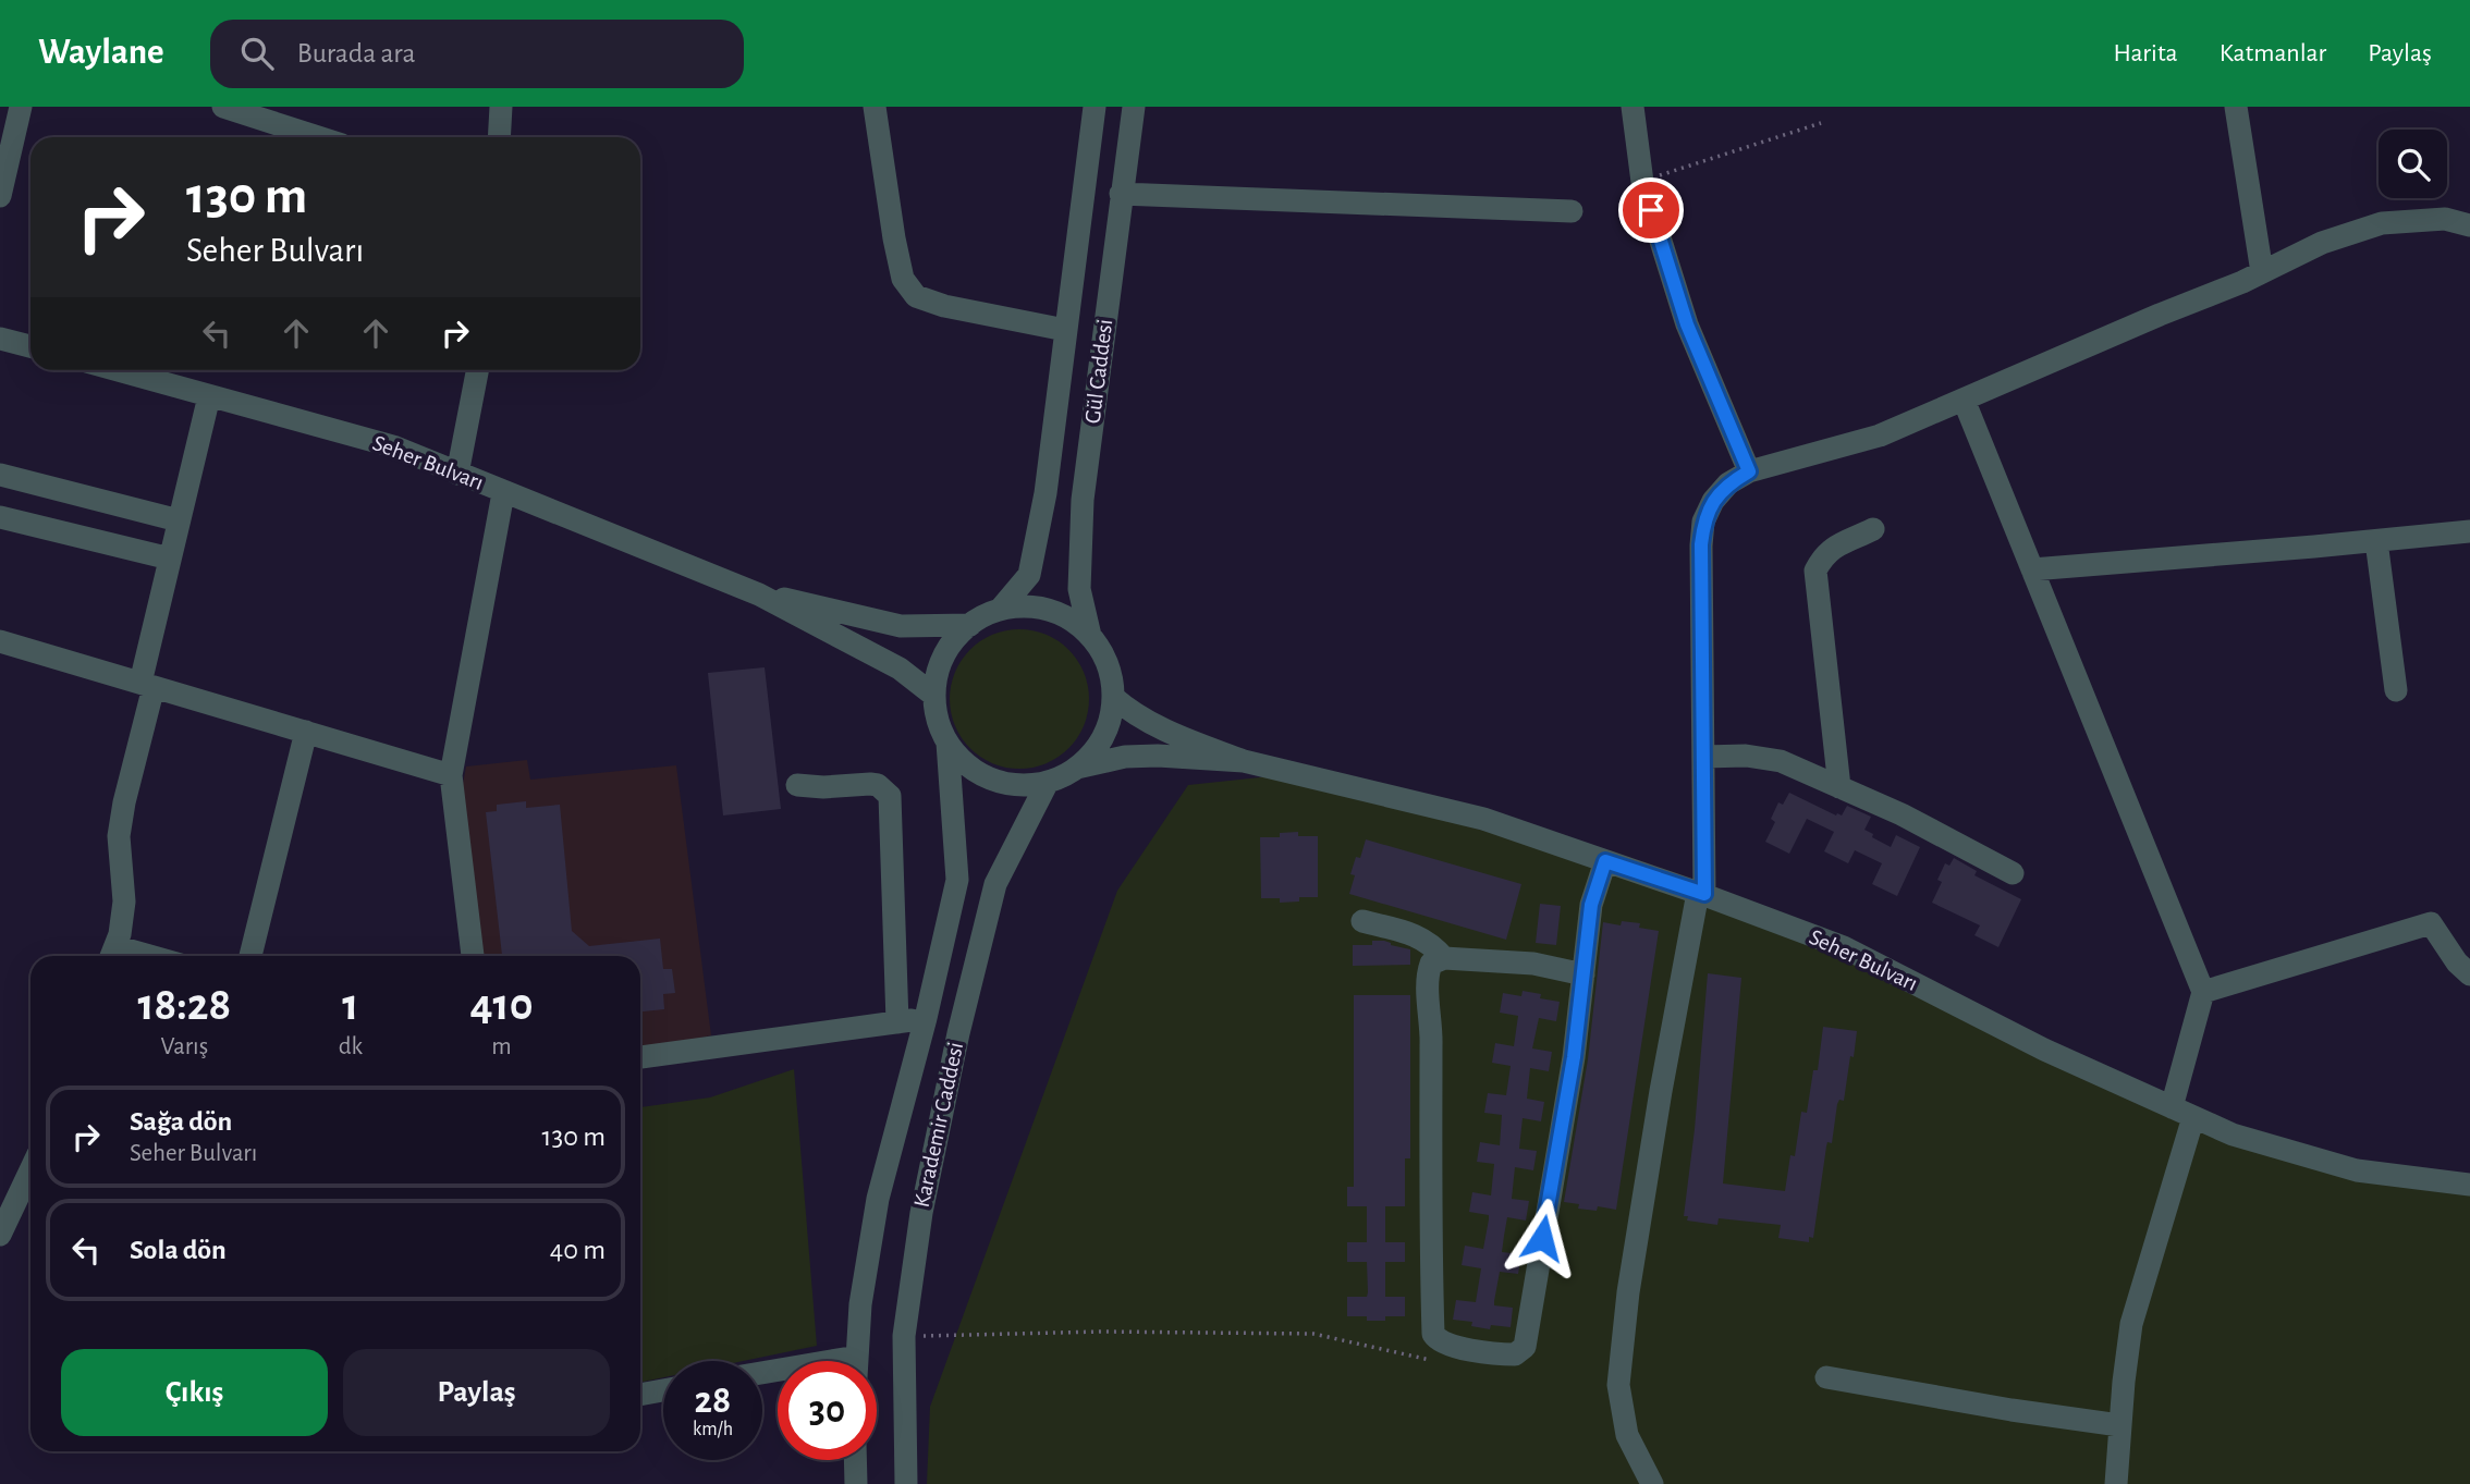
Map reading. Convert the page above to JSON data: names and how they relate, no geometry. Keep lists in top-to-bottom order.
{
  "streets": {
    "street": ["Gül Caddesi", "Seher Bulvarı", "Karademir Caddesi"]
  },
  "crossings": [
    ["Gül Caddesi", "Seher Bulvarı"],
    ["Gül Caddesi", "Karademir Caddesi"],
    ["Seher Bulvarı", "Karademir Caddesi"]
  ],
  "page": {
    "header": "Waylane",
    "search": "Burada ara",
    "nav": ["Harita", "Katmanlar", "Paylaş"],
    "turn": ["130 m", "Seher Bulvarı"],
    "eta": [
      "18:28",
      "Varış",
      "1",
      "dk",
      "410",
      "m"
    ],
    "list": [
      {
        "name": "Sağa dön",
        "note": "Seher Bulvarı",
        "value": "130 m"
      },
      {
        "name": "Sola dön",
        "value": "40 m"
      }
    ],
    "buttons": ["Çıkış", "Paylaş"],
    "speed": "28 km/h",
    "limit": "30"
  }
}
